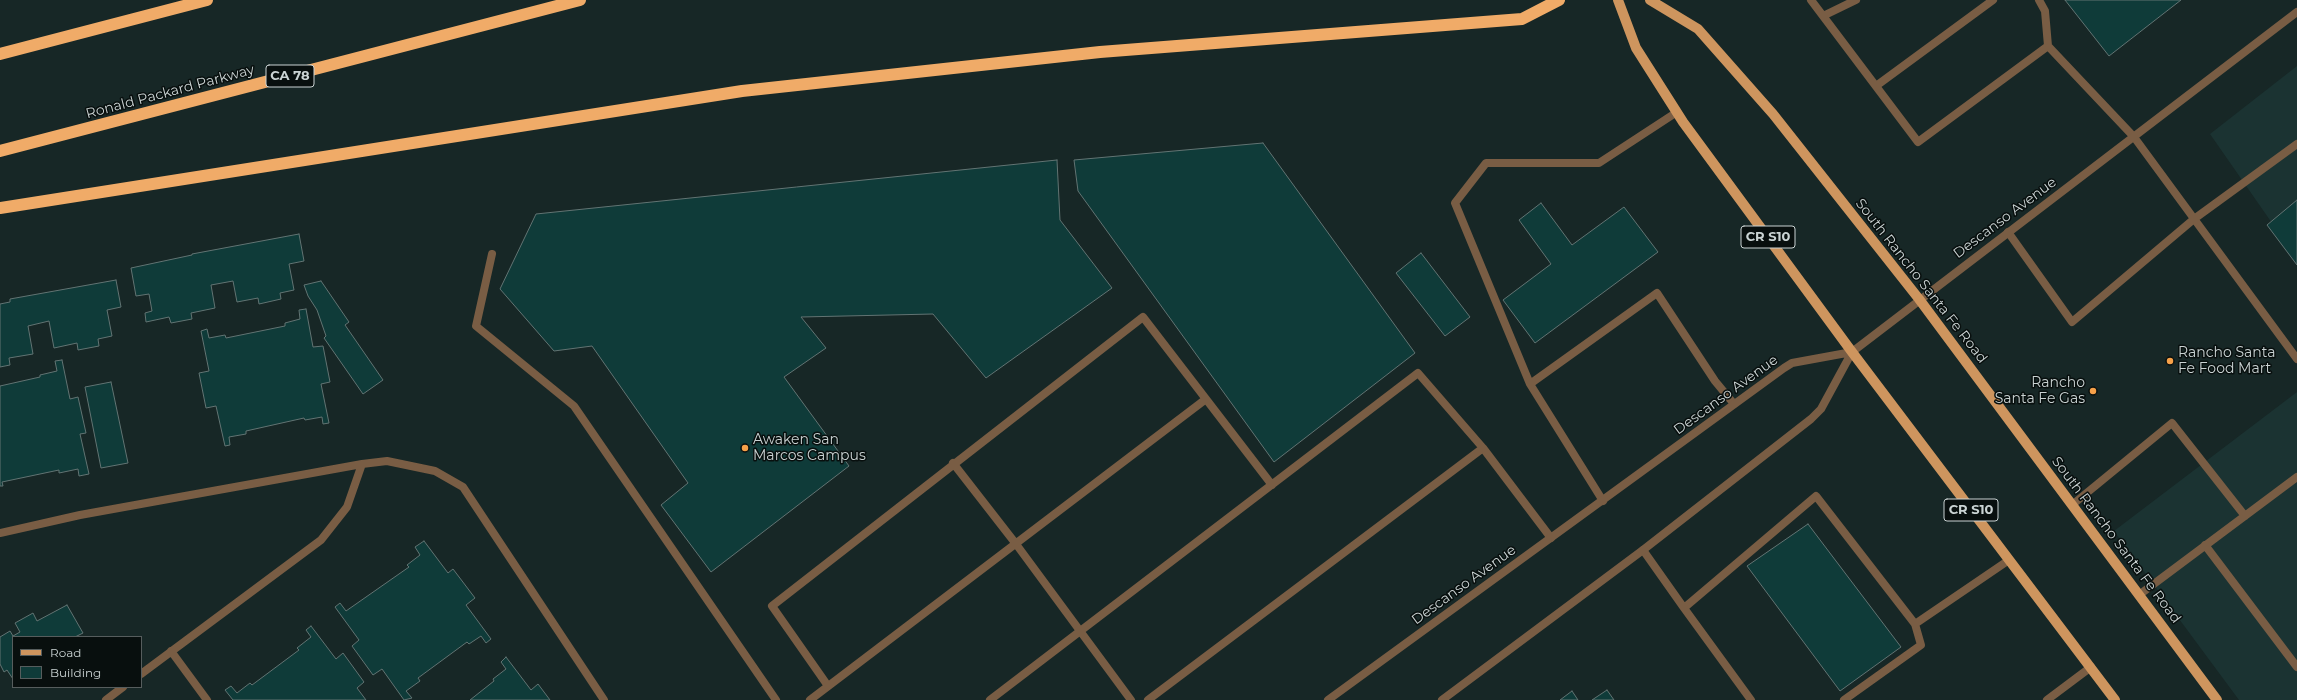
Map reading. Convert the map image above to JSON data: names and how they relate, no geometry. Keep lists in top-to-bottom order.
{
  "streets": {
    "highway": ["CA 78", "Ronald Packard Parkway"],
    "main road": ["CR S10", "South Rancho Santa Fe Road"],
    "street": ["Descanso Avenue"]
  },
  "crossings": [
    ["Descanso Avenue", "CR S10"],
    ["Descanso Avenue", "South Rancho Santa Fe Road"]
  ],
  "places": ["Rancho Santa Fe Food Mart", "Rancho Santa Fe Gas", "Awaken San Marcos Campus"],
  "legend": ["Road", "Building"]
}
